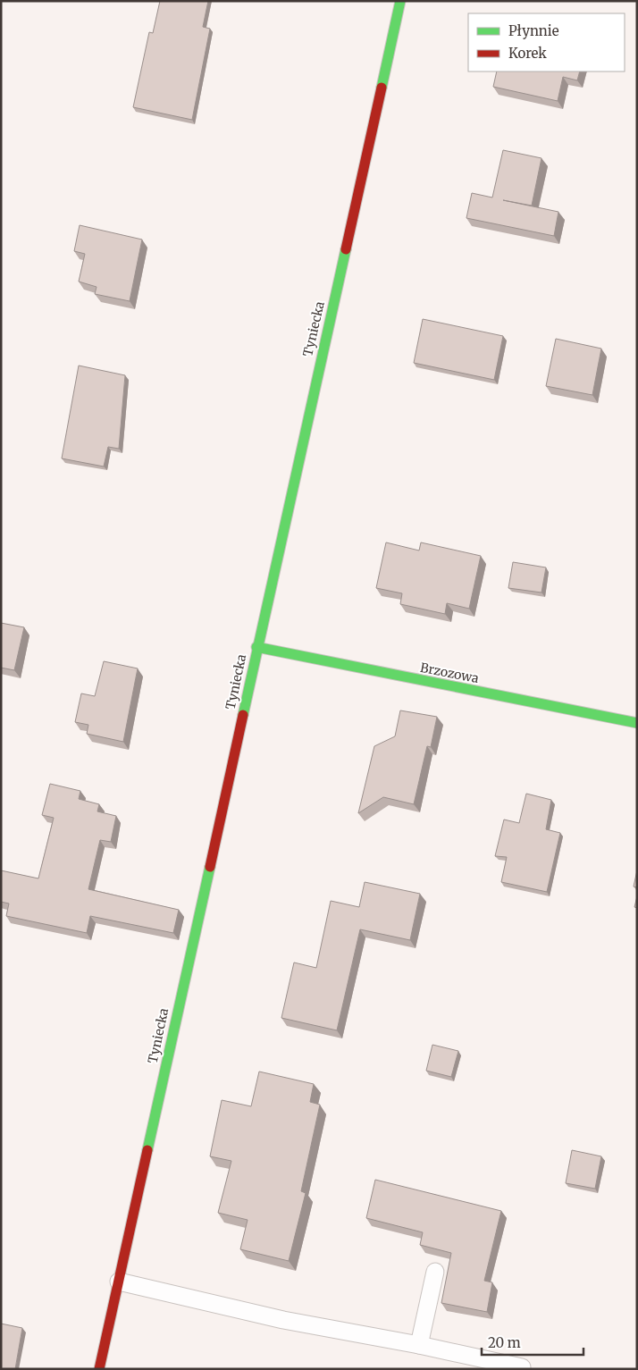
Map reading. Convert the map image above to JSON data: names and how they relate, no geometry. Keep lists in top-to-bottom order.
{
  "streets": {
    "street": ["Tyniecka", "Brzozowa"]
  },
  "crossings": [
    ["Tyniecka", "Brzozowa"]
  ],
  "legend": ["Płynnie", "Korek"],
  "scale_bar": "20 m"
}
